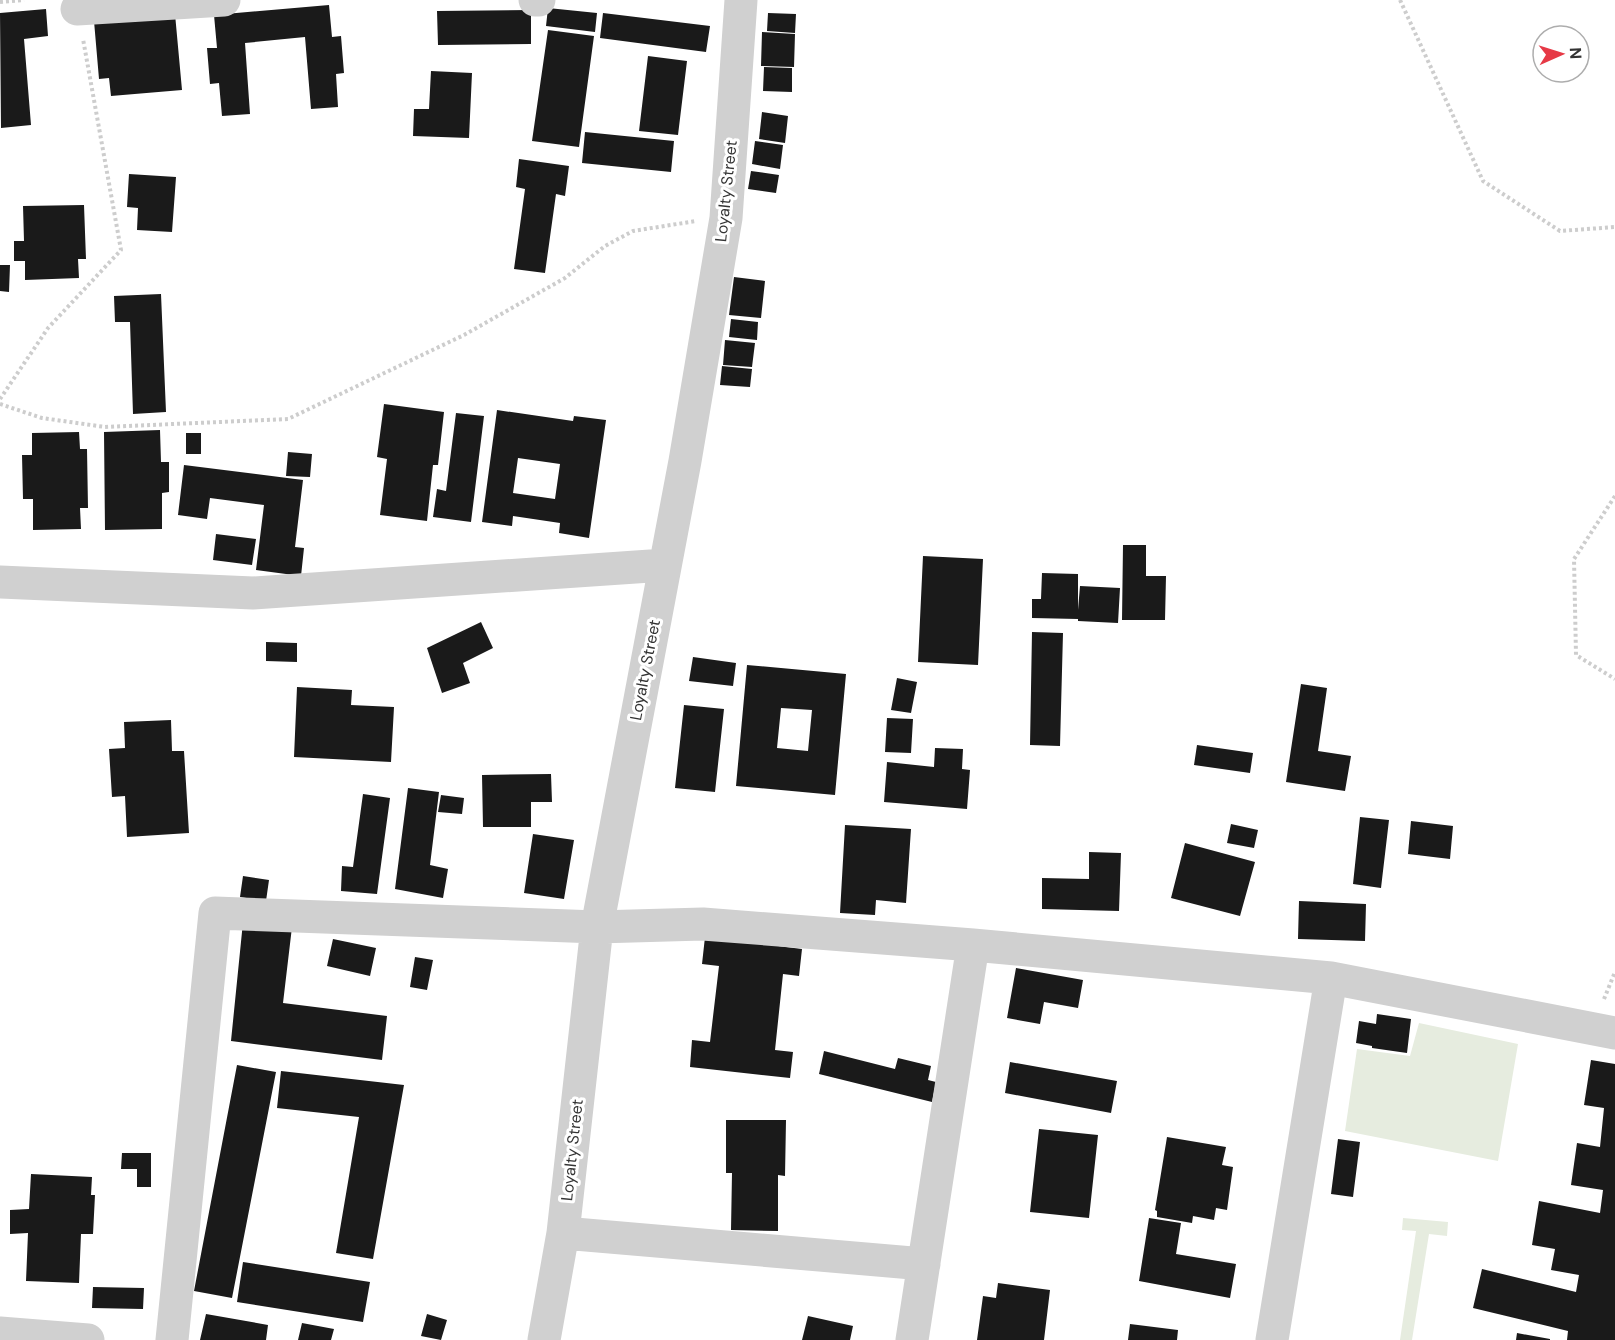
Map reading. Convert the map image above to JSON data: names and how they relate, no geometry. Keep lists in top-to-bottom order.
{
  "streets": {
    "street": ["Loyalty Street"]
  },
  "north": "right"
}
